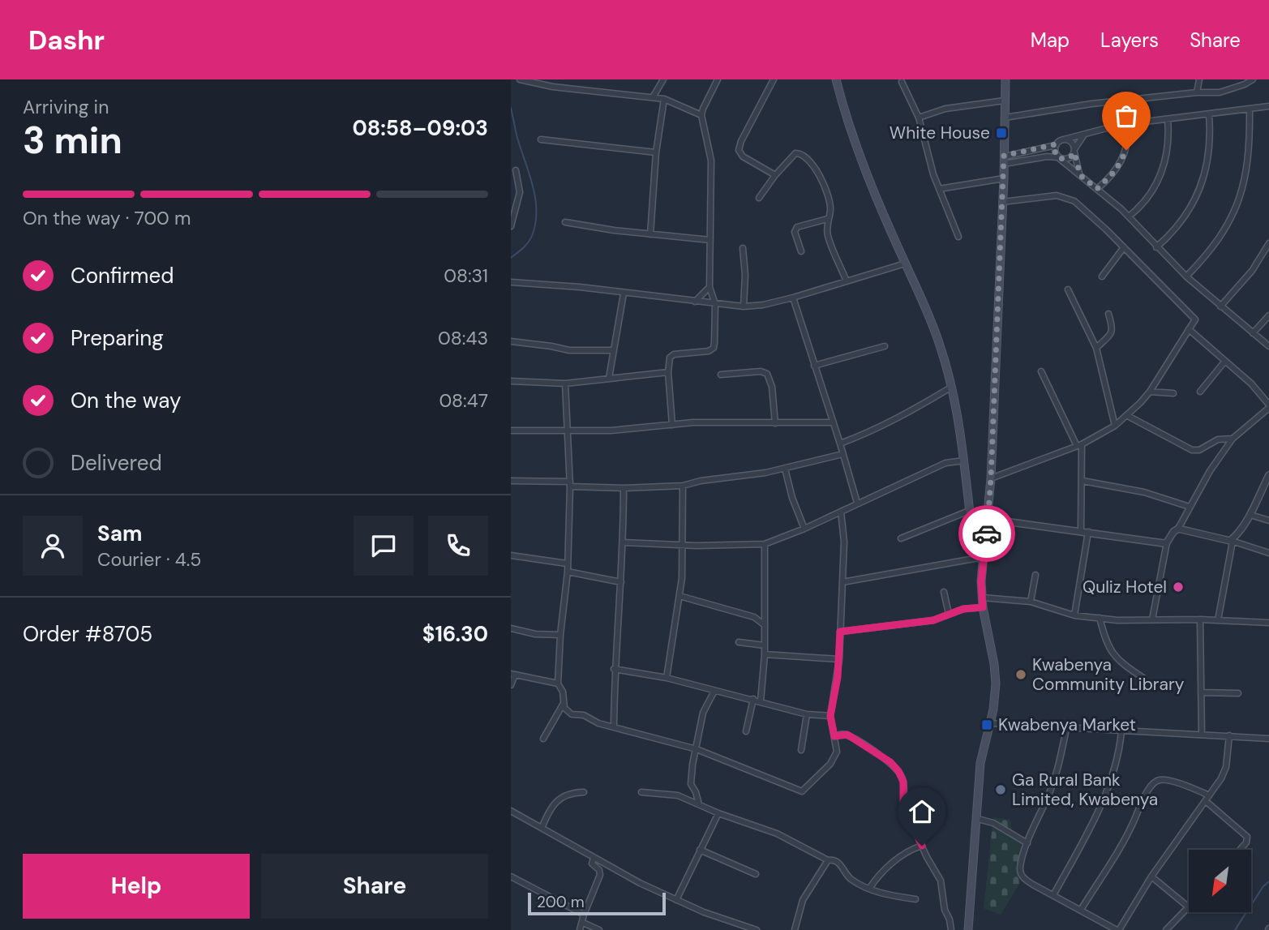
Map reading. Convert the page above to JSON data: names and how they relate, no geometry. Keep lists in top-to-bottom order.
{
  "places": {
    "transit": ["White House", "Kwabenya Market"],
    "other": ["Quliz Hotel", "Kwabenya Community Library", "Ga Rural Bank Limited, Kwabenya"]
  },
  "scale_bar": "200 m",
  "north": "bottom left",
  "page": {
    "header": "Dashr",
    "nav": ["Map", "Layers", "Share"],
    "heading": ["3 min", "Arriving in", "08:58–09:03"],
    "panel": [
      "Sam",
      "Courier · 4.5",
      "Order #8705",
      "$16.30"
    ],
    "bar": "On the way · 700 m",
    "list": [
      ["Confirmed", "08:31"],
      ["Preparing", "08:43"],
      ["On the way", "08:47"],
      "Delivered"
    ],
    "buttons": ["Help", "Share"],
    "scale": "200 m"
  }
}
